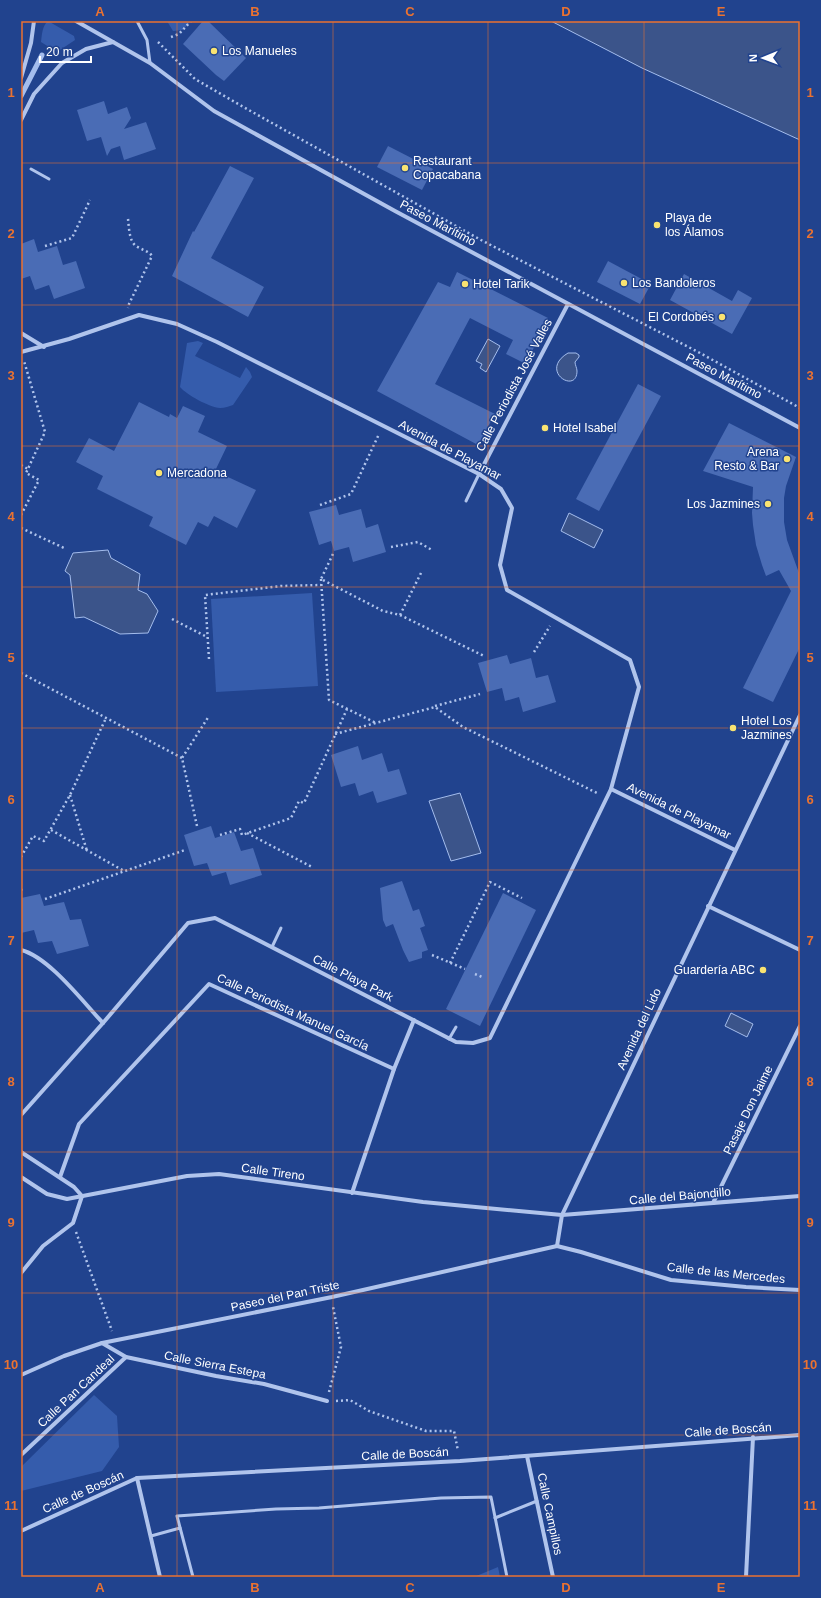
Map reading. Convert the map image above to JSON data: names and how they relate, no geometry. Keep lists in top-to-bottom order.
{
  "streets": {
    "street": [
      "Paseo Marítimo",
      "Calle Periodista José Valles",
      "Avenida de Playamar",
      "Calle Playa Park",
      "Calle Periodista Manuel García",
      "Avenida del Lido",
      "Pasaje Don Jaime",
      "Calle Tireno",
      "Calle del Bajondillo",
      "Calle de las Mercedes",
      "Paseo del Pan Triste",
      "Calle Sierra Estepa",
      "Calle Pan Candeal",
      "Calle de Boscán",
      "Calle Campillos"
    ]
  },
  "crossings": [
    ["Paseo Marítimo", "Calle Periodista José Valles"],
    ["Calle Periodista José Valles", "Avenida de Playamar"],
    ["Avenida de Playamar", "Calle Playa Park"],
    ["Avenida de Playamar", "Avenida del Lido"],
    ["Avenida del Lido", "Calle Tireno"],
    ["Avenida del Lido", "Calle del Bajondillo"],
    ["Avenida del Lido", "Calle de las Mercedes"],
    ["Avenida del Lido", "Paseo del Pan Triste"],
    ["Pasaje Don Jaime", "Calle del Bajondillo"],
    ["Calle Tireno", "Calle del Bajondillo"],
    ["Calle de las Mercedes", "Paseo del Pan Triste"],
    ["Paseo del Pan Triste", "Calle Sierra Estepa"],
    ["Calle Sierra Estepa", "Calle Pan Candeal"],
    ["Calle de Boscán", "Calle Campillos"]
  ],
  "places": [
    "Los Manueles",
    "Restaurant Copacabana",
    "Playa de los Álamos",
    "Los Bandoleros",
    "Hotel Tarik",
    "El Cordobés",
    "Hotel Isabel",
    "Arena Resto & Bar",
    "Mercadona",
    "Los Jazmines",
    "Hotel Los Jazmines",
    "Guardería ABC"
  ],
  "scale_bar": "20 m",
  "north": "left",
  "grid": {
    "columns": [
      "A",
      "B",
      "C",
      "D",
      "E"
    ],
    "rows": [
      "1",
      "2",
      "3",
      "4",
      "5",
      "6",
      "7",
      "8",
      "9",
      "10",
      "11"
    ]
  }
}
